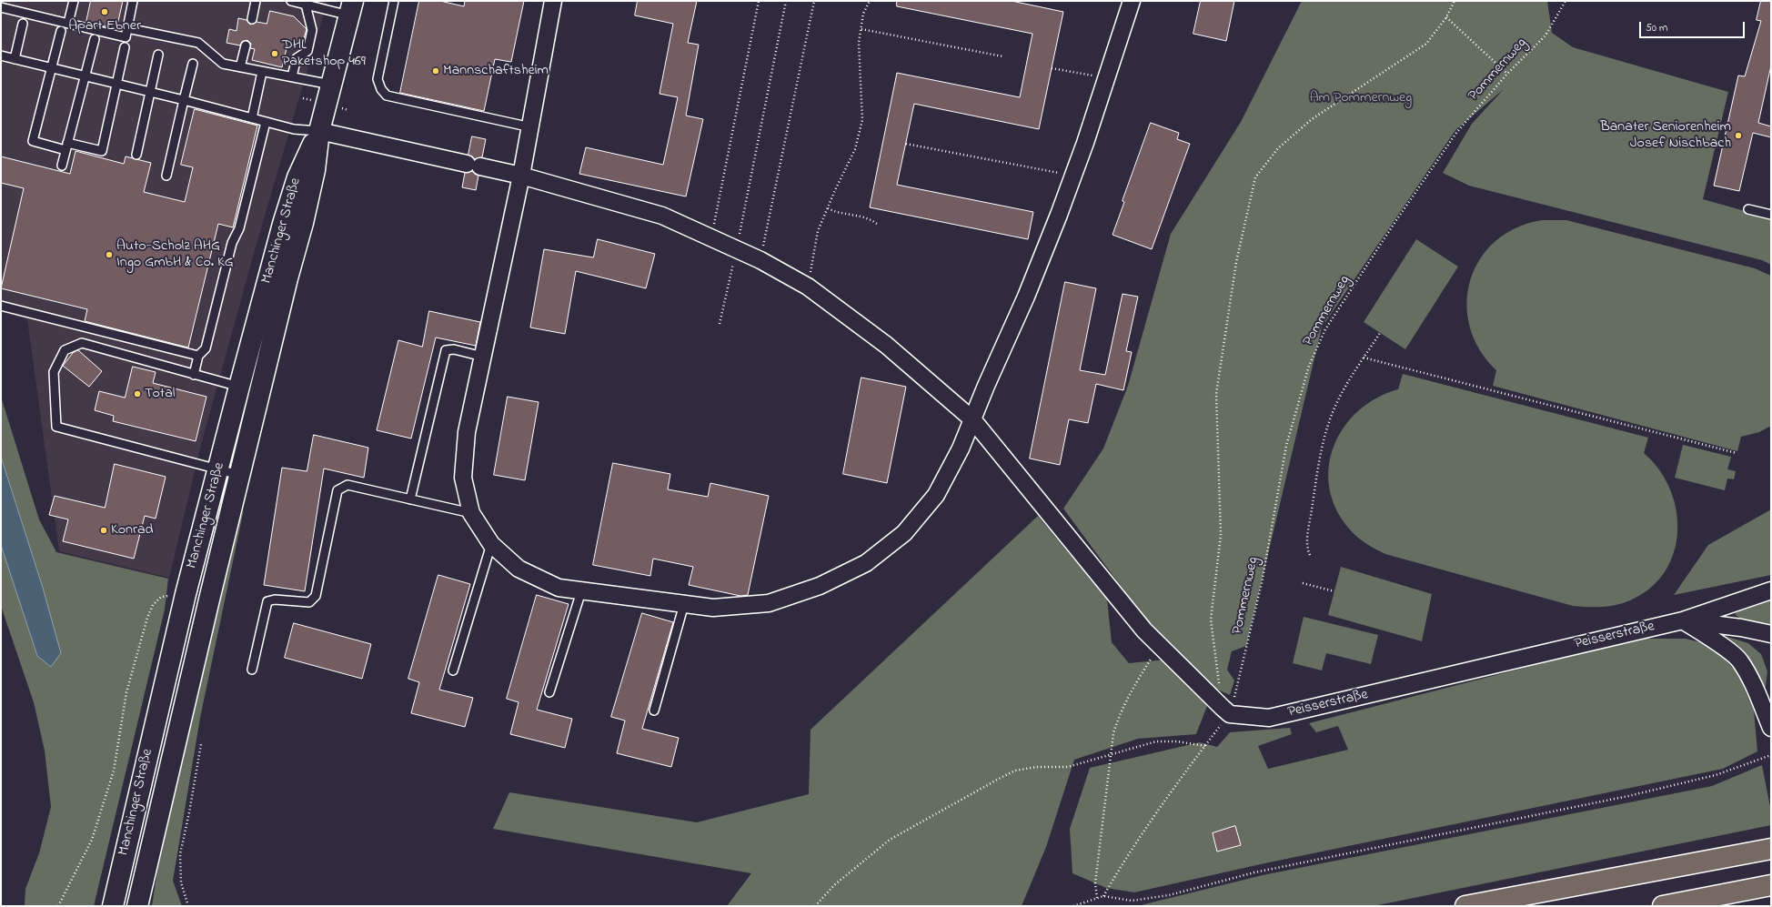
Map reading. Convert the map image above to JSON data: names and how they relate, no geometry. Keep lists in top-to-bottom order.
{
  "streets": {
    "main road": ["Manchinger Straße"],
    "street": ["Peisserstraße"],
    "path": ["Pommernweg"]
  },
  "crossings": [
    ["Pommernweg", "Peisserstraße"]
  ],
  "parks": ["Am Pommernweg"],
  "places": [
    "Apart Ebner",
    "DHL Paketshop 469",
    "Mannschaftsheim",
    "Banater Seniorenheim Josef Nischbach",
    "Auto-Scholz AHG Ingo GmbH & Co. KG",
    "Total",
    "Konrad"
  ],
  "scale_bar": "50 m"
}
